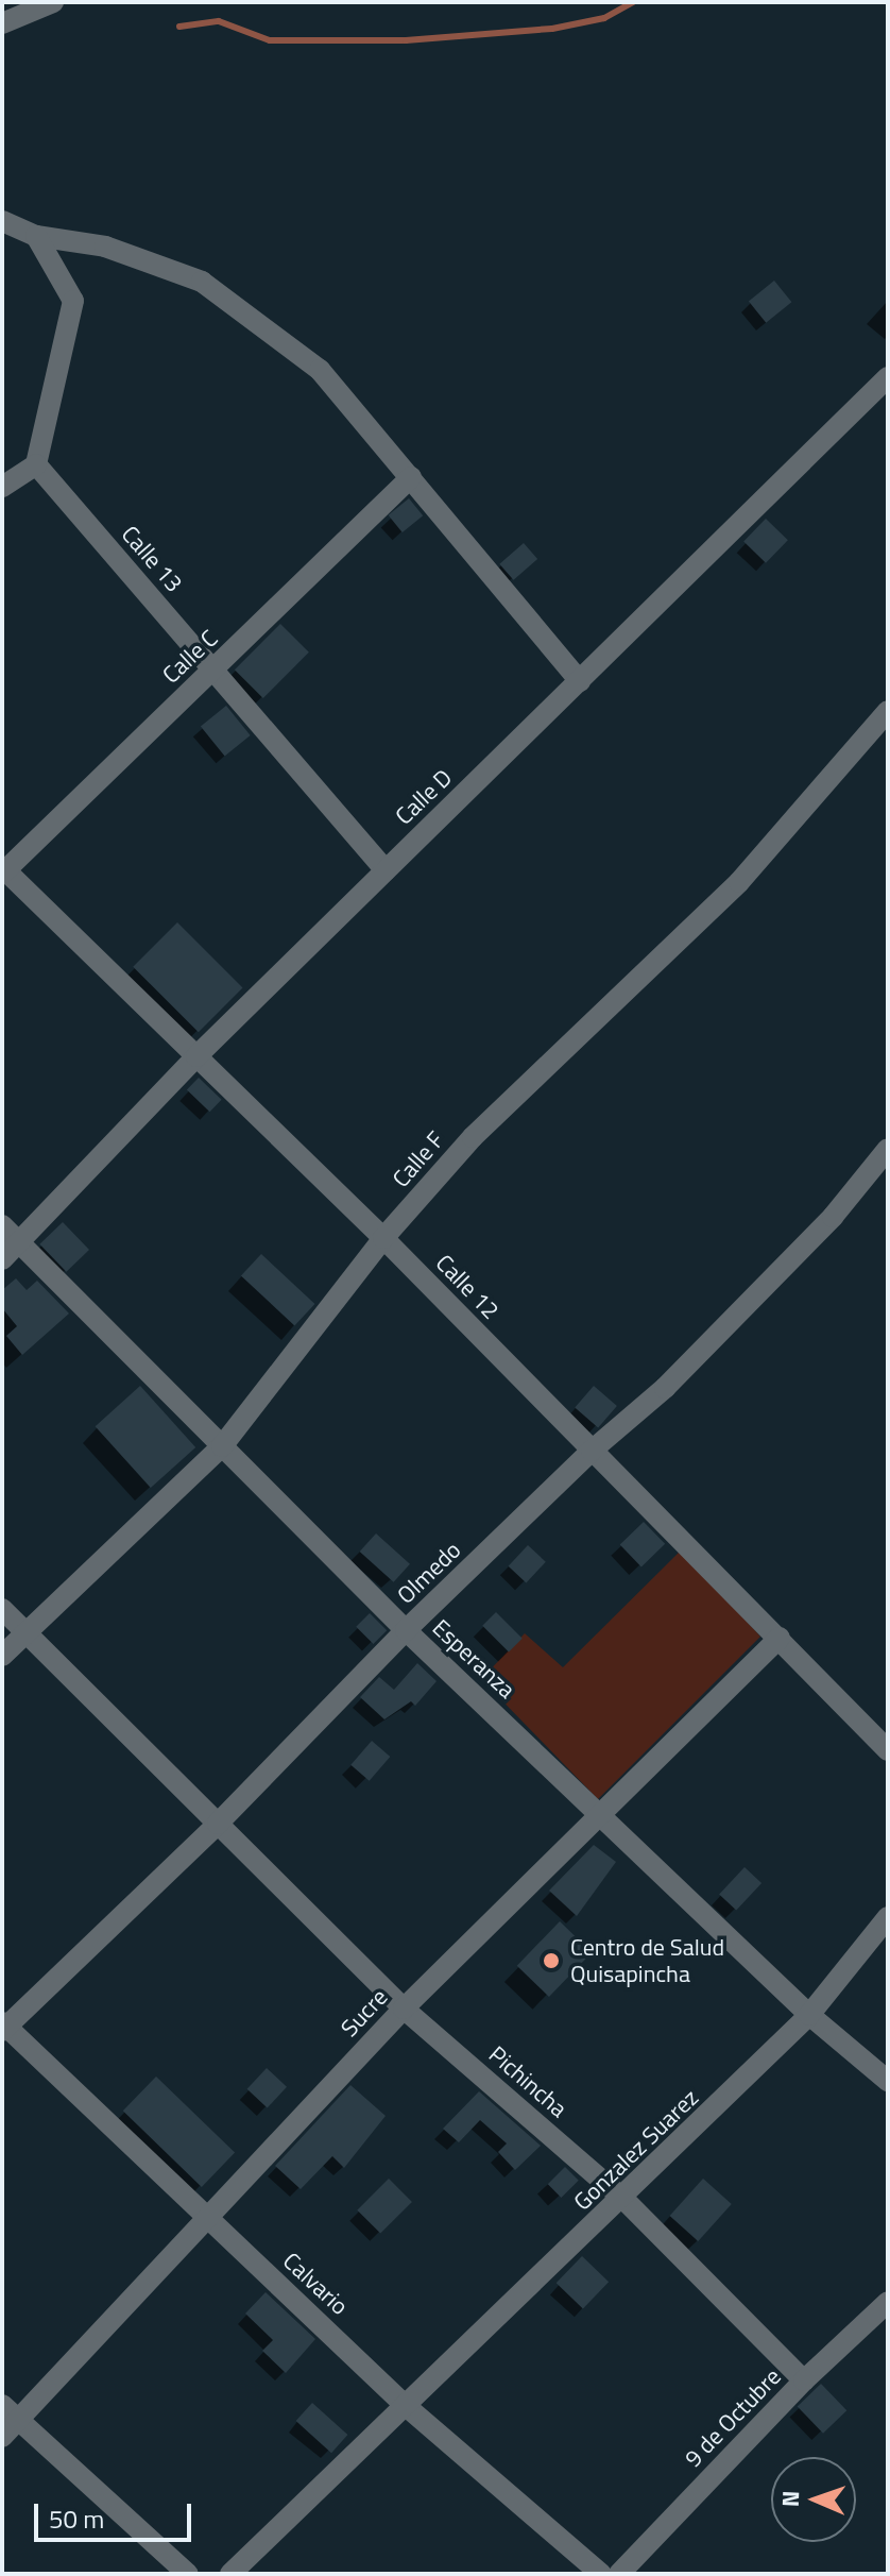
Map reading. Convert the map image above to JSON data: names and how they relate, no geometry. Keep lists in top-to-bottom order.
{
  "streets": {
    "street": [
      "Calle 13",
      "Calle C",
      "Calle D",
      "Calle F",
      "Calle 12",
      "Olmedo",
      "Esperanza",
      "Sucre",
      "Pichincha",
      "Gonzalez Suarez",
      "Calvario",
      "9 de Octubre"
    ]
  },
  "crossings": [
    ["Calle 13", "Calle C"],
    ["Calle 13", "Calle D"],
    ["Calle C", "Calle 12"],
    ["Calle D", "Calle 12"],
    ["Calle D", "Esperanza"],
    ["Calle F", "Calle 12"],
    ["Calle F", "Esperanza"],
    ["Calle F", "Pichincha"],
    ["Calle 12", "Olmedo"],
    ["Calle 12", "Sucre"],
    ["Olmedo", "Esperanza"],
    ["Olmedo", "Pichincha"],
    ["Olmedo", "Calvario"],
    ["Esperanza", "Sucre"],
    ["Esperanza", "Gonzalez Suarez"],
    ["Sucre", "Pichincha"],
    ["Sucre", "Calvario"],
    ["Pichincha", "Gonzalez Suarez"],
    ["Pichincha", "9 de Octubre"],
    ["Gonzalez Suarez", "Calvario"]
  ],
  "places": ["Centro de Salud Quisapincha"],
  "scale_bar": "50 m",
  "north": "left"
}
